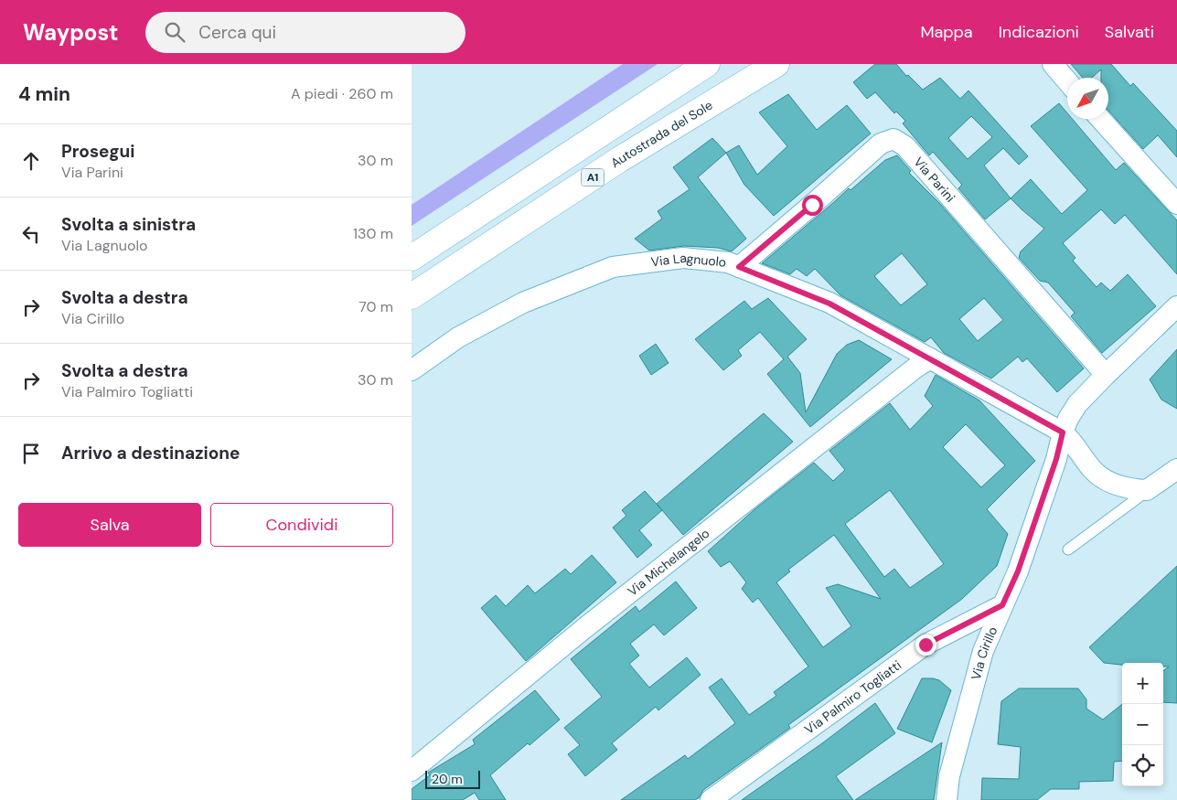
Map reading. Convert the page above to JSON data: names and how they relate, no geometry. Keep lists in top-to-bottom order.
{
  "streets": {
    "highway": ["Autostrada del Sole", "A1"],
    "street": [
      "Via Parini",
      "Via Lagnuolo",
      "Via Michelangelo",
      "Via Cirillo",
      "Via Palmiro Togliatti"
    ]
  },
  "crossings": [
    ["Via Parini", "Via Lagnuolo"],
    ["Via Parini", "Via Cirillo"],
    ["Via Lagnuolo", "Via Michelangelo"],
    ["Via Lagnuolo", "Via Cirillo"],
    ["Via Cirillo", "Via Palmiro Togliatti"]
  ],
  "scale_bar": "20 m",
  "north": "bottom left",
  "page": {
    "header": "Waypost",
    "search": "Cerca qui",
    "nav": ["Mappa", "Indicazioni", "Salvati"],
    "heading": ["4 min", "A piedi · 260 m"],
    "list": [
      ["Prosegui", "Via Parini", "30 m"],
      ["Svolta a sinistra", "Via Lagnuolo", "130 m"],
      ["Svolta a destra", "Via Cirillo", "70 m"],
      ["Svolta a destra", "Via Palmiro Togliatti", "30 m"],
      "Arrivo a destinazione"
    ],
    "buttons": ["Salva", "Condividi"],
    "map_buttons": ["+", "−"],
    "scale": "20 m"
  }
}
